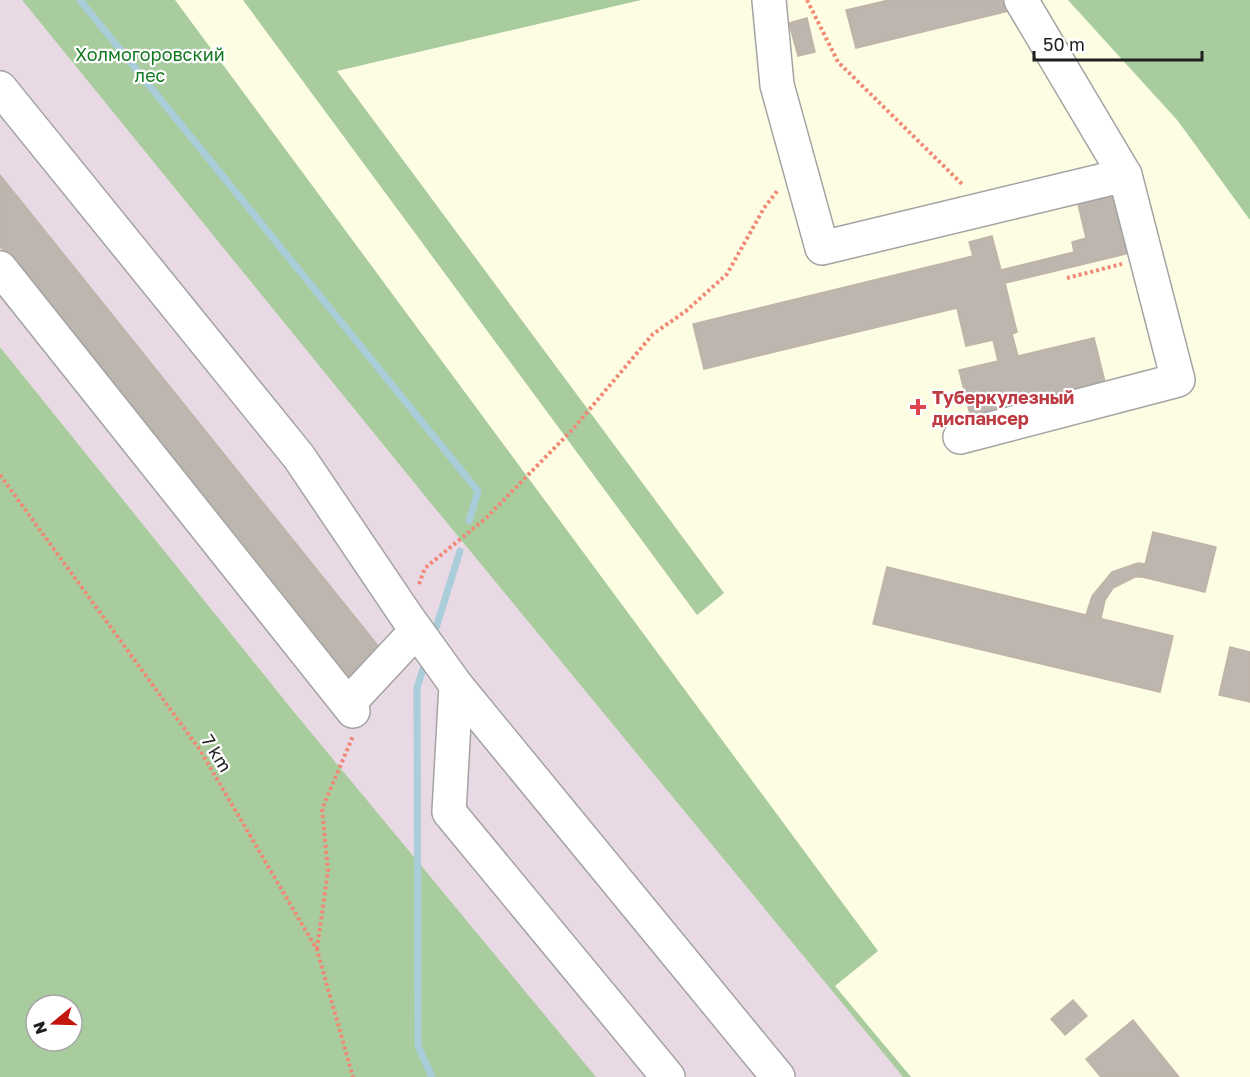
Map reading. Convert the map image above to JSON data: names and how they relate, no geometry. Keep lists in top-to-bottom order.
{
  "streets": {
    "path": ["7 km"]
  },
  "parks": ["Холмогоровский лес"],
  "places": {
    "health": ["Туберкулезный диспансер"]
  },
  "scale_bar": "50 m",
  "north": "left"
}
